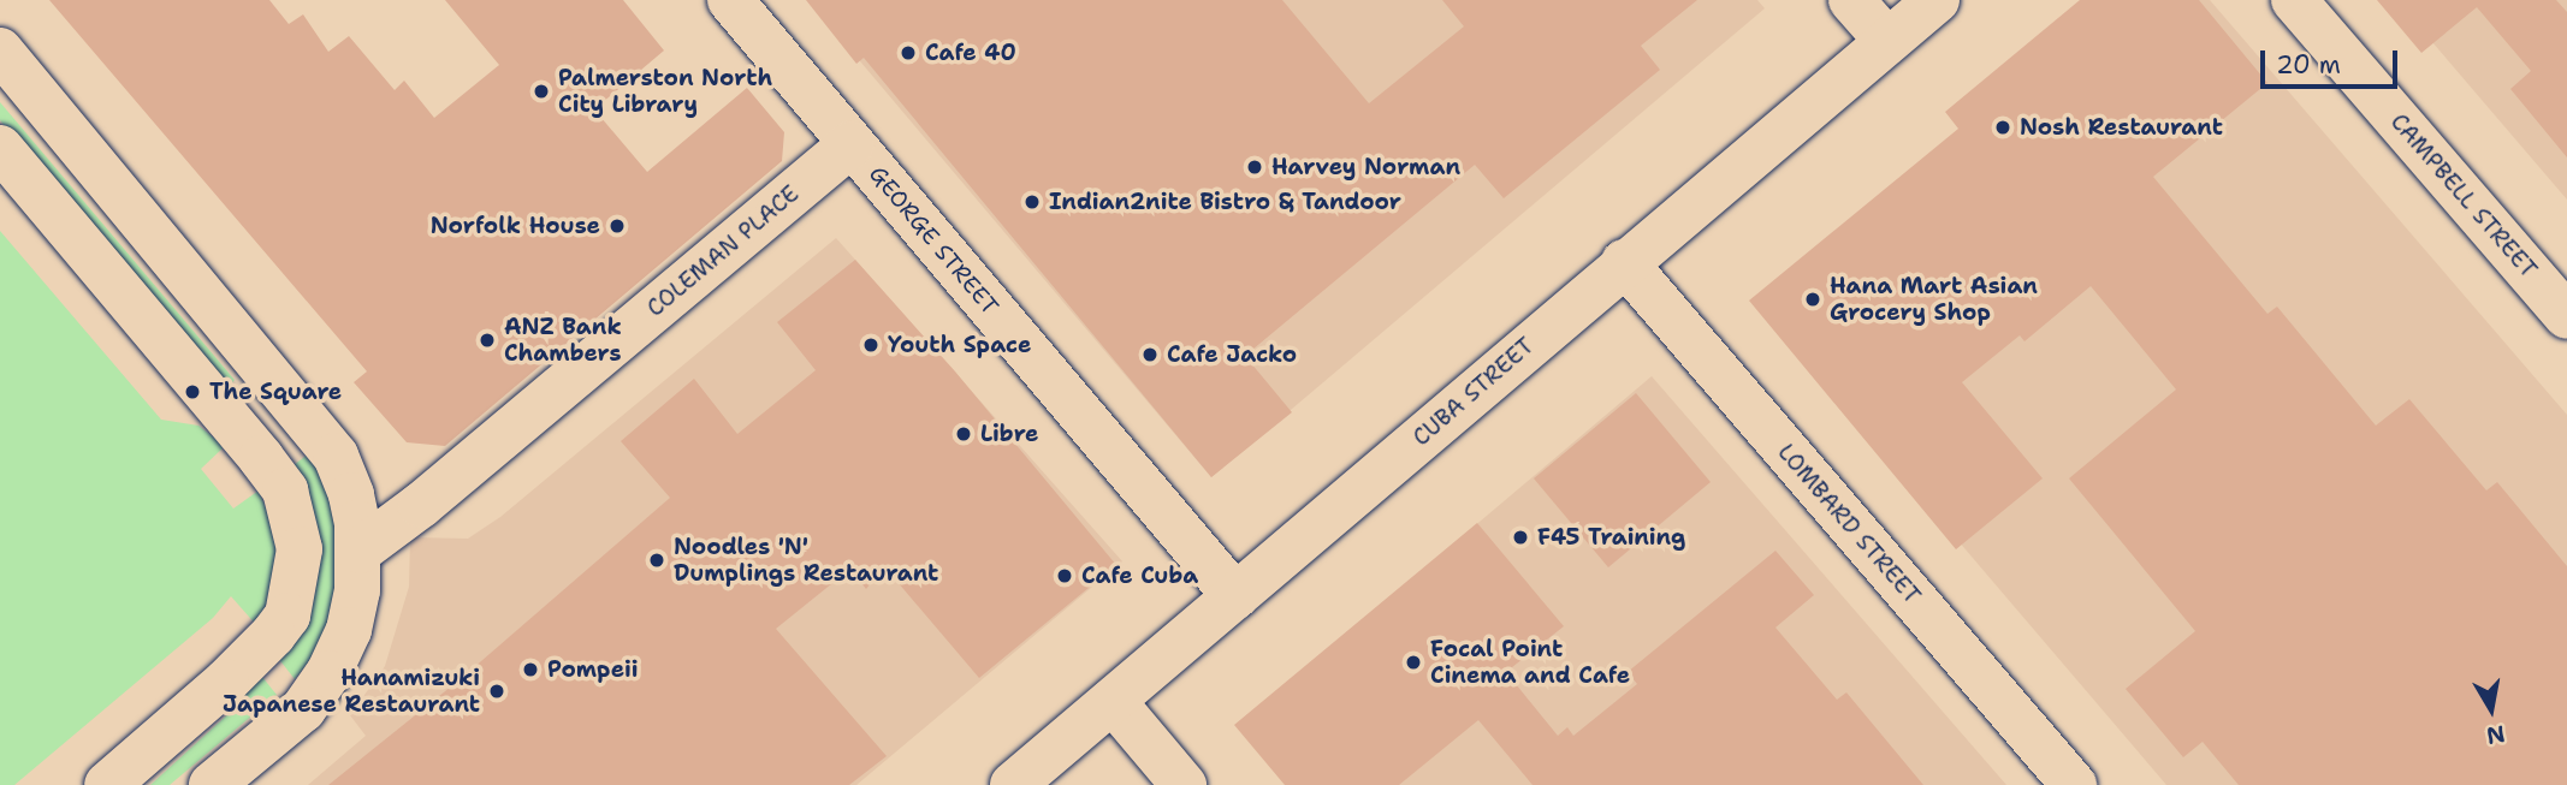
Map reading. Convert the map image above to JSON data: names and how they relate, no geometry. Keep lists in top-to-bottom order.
{
  "streets": {
    "street": [
      "CAMPBELL STREET",
      "GEORGE STREET",
      "COLEMAN PLACE",
      "CUBA STREET",
      "LOMBARD STREET"
    ]
  },
  "crossings": [
    ["GEORGE STREET", "COLEMAN PLACE"],
    ["GEORGE STREET", "CUBA STREET"],
    ["CUBA STREET", "LOMBARD STREET"]
  ],
  "places": [
    "Cafe 40",
    "Palmerston North City Library",
    "Nosh Restaurant",
    "Harvey Norman",
    "Indian2nite Bistro & Tandoor",
    "Norfolk House",
    "Hana Mart Asian Grocery Shop",
    "ANZ Bank Chambers",
    "Youth Space",
    "Cafe Jacko",
    "The Square",
    "Libre",
    "F45 Training",
    "Noodles 'N' Dumplings Restaurant",
    "Cafe Cuba",
    "Focal Point Cinema and Cafe",
    "Pompeii",
    "Hanamizuki Japanese Restaurant"
  ],
  "scale_bar": "20 m",
  "north": "bottom"
}
